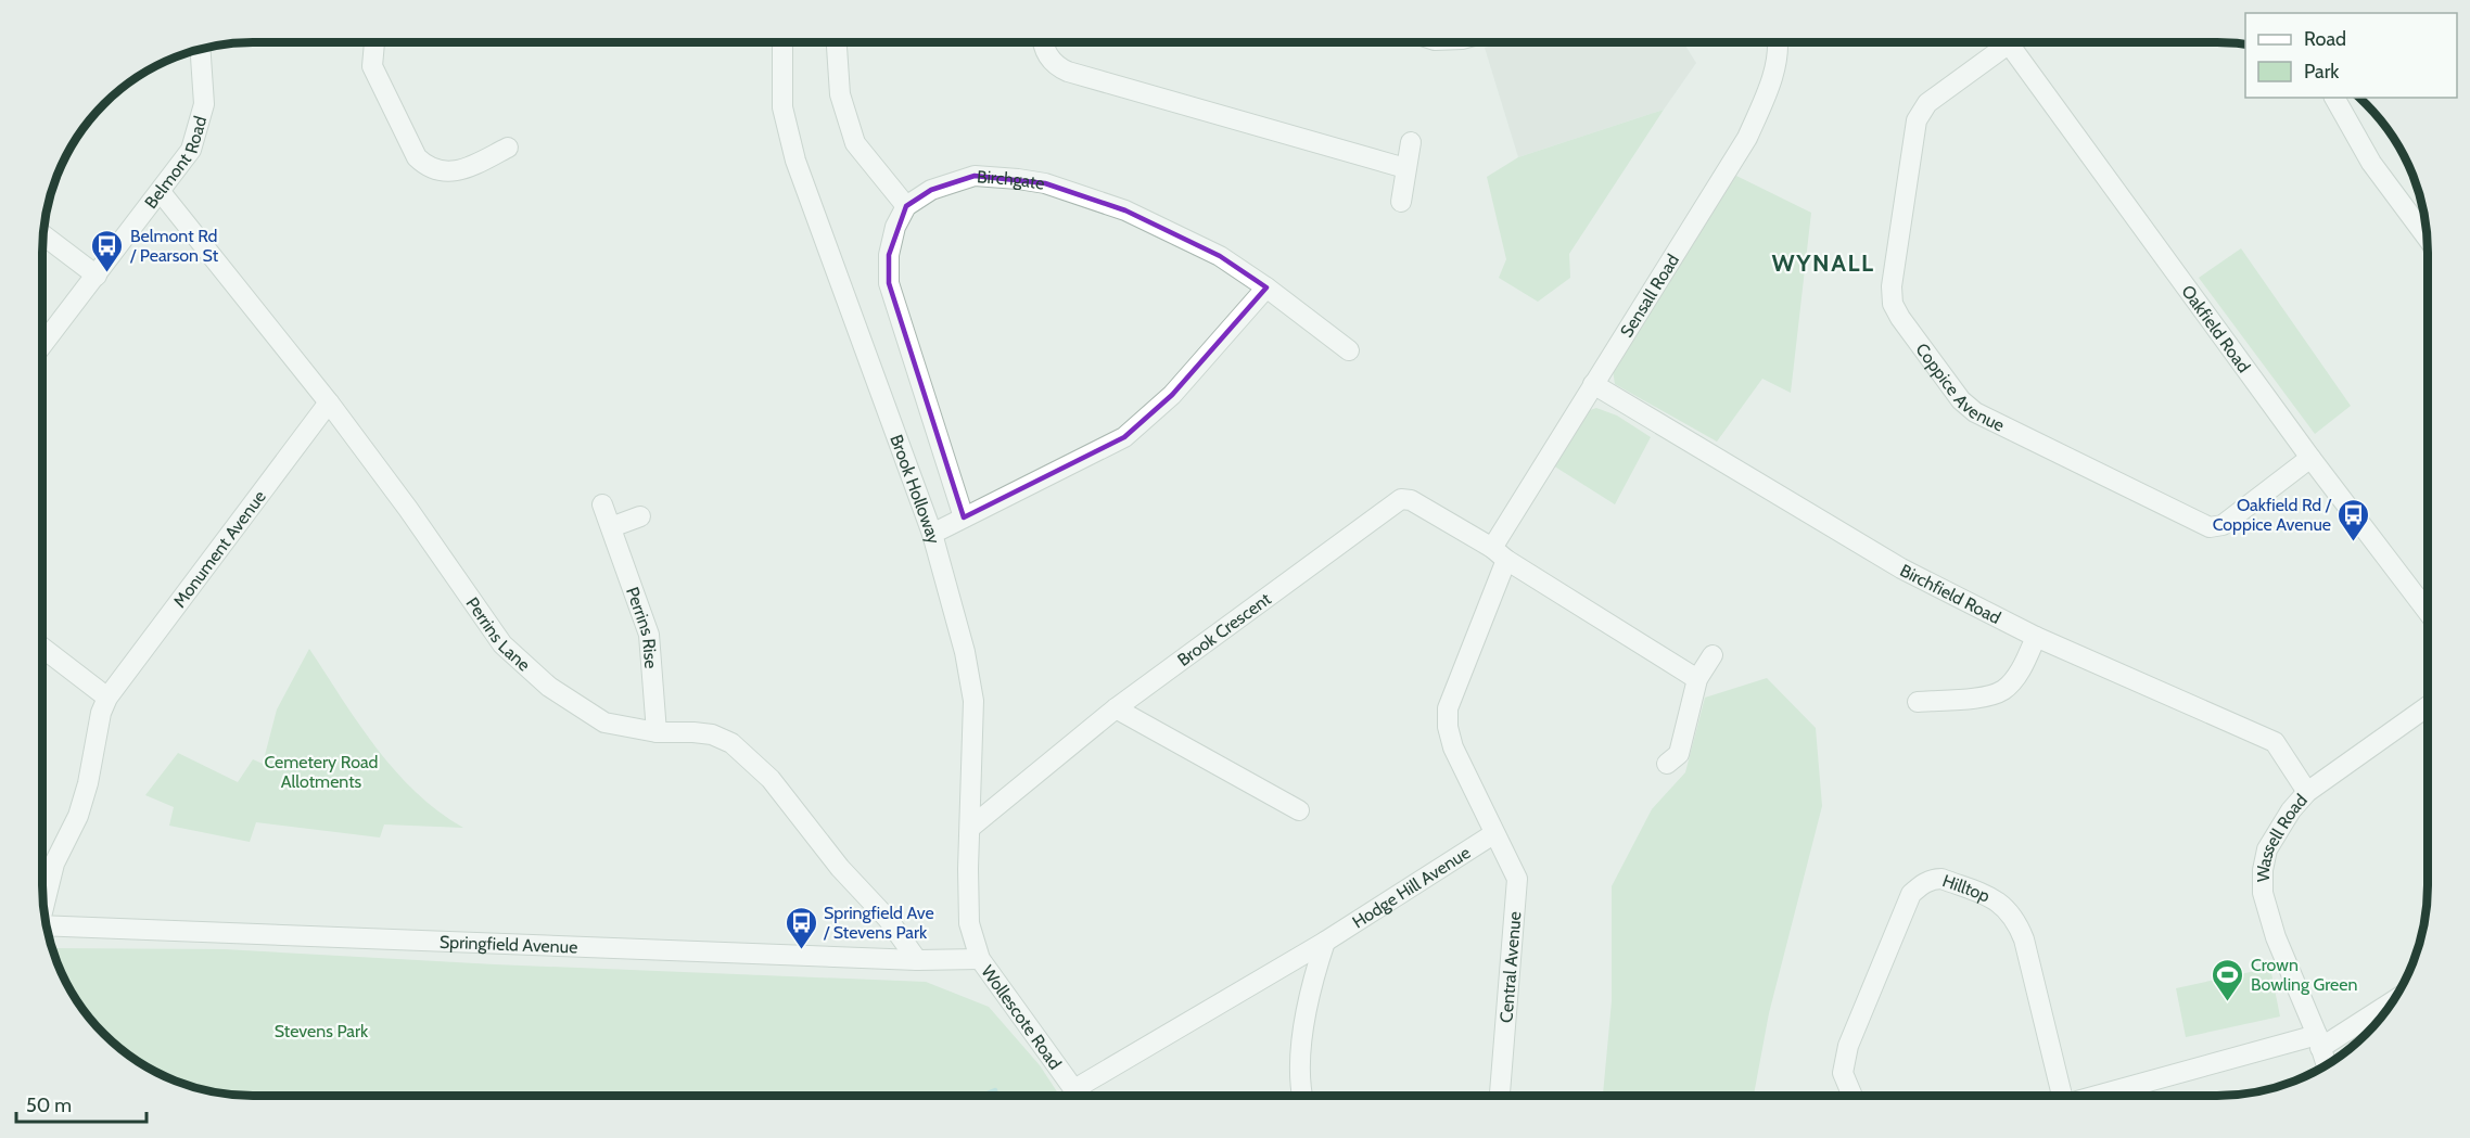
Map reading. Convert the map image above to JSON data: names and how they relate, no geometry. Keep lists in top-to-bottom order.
{
  "streets": {
    "street": [
      "Belmont Road",
      "Birchgate",
      "Sensall Road",
      "Oakfield Road",
      "Coppice Avenue",
      "Brook Holloway",
      "Monument Avenue",
      "Birchfield Road",
      "Perrins Rise",
      "Brook Crescent",
      "Perrins Lane",
      "Wassell Road",
      "Hodge Hill Avenue",
      "Hilltop",
      "Springfield Avenue",
      "Central Avenue",
      "Wollescote Road"
    ]
  },
  "crossings": [
    ["Belmont Road", "Perrins Lane"],
    ["Sensall Road", "Birchfield Road"],
    ["Sensall Road", "Brook Crescent"],
    ["Oakfield Road", "Coppice Avenue"],
    ["Brook Holloway", "Brook Crescent"],
    ["Brook Holloway", "Springfield Avenue"],
    ["Brook Holloway", "Wollescote Road"],
    ["Monument Avenue", "Perrins Lane"],
    ["Birchfield Road", "Wassell Road"],
    ["Perrins Rise", "Perrins Lane"],
    ["Perrins Lane", "Springfield Avenue"],
    ["Wassell Road", "Hilltop"],
    ["Hodge Hill Avenue", "Central Avenue"],
    ["Hodge Hill Avenue", "Wollescote Road"],
    ["Springfield Avenue", "Wollescote Road"]
  ],
  "districts": ["WYNALL"],
  "parks": ["Cemetery Road Allotments", "Stevens Park"],
  "places": {
    "bus stop": ["Belmont Rd / Pearson St", "Oakfield Rd / Coppice Avenue", "Springfield Ave / Stevens Park"],
    "sports": ["Crown Bowling Green"]
  },
  "legend": ["Road", "Park"],
  "scale_bar": "50 m"
}
